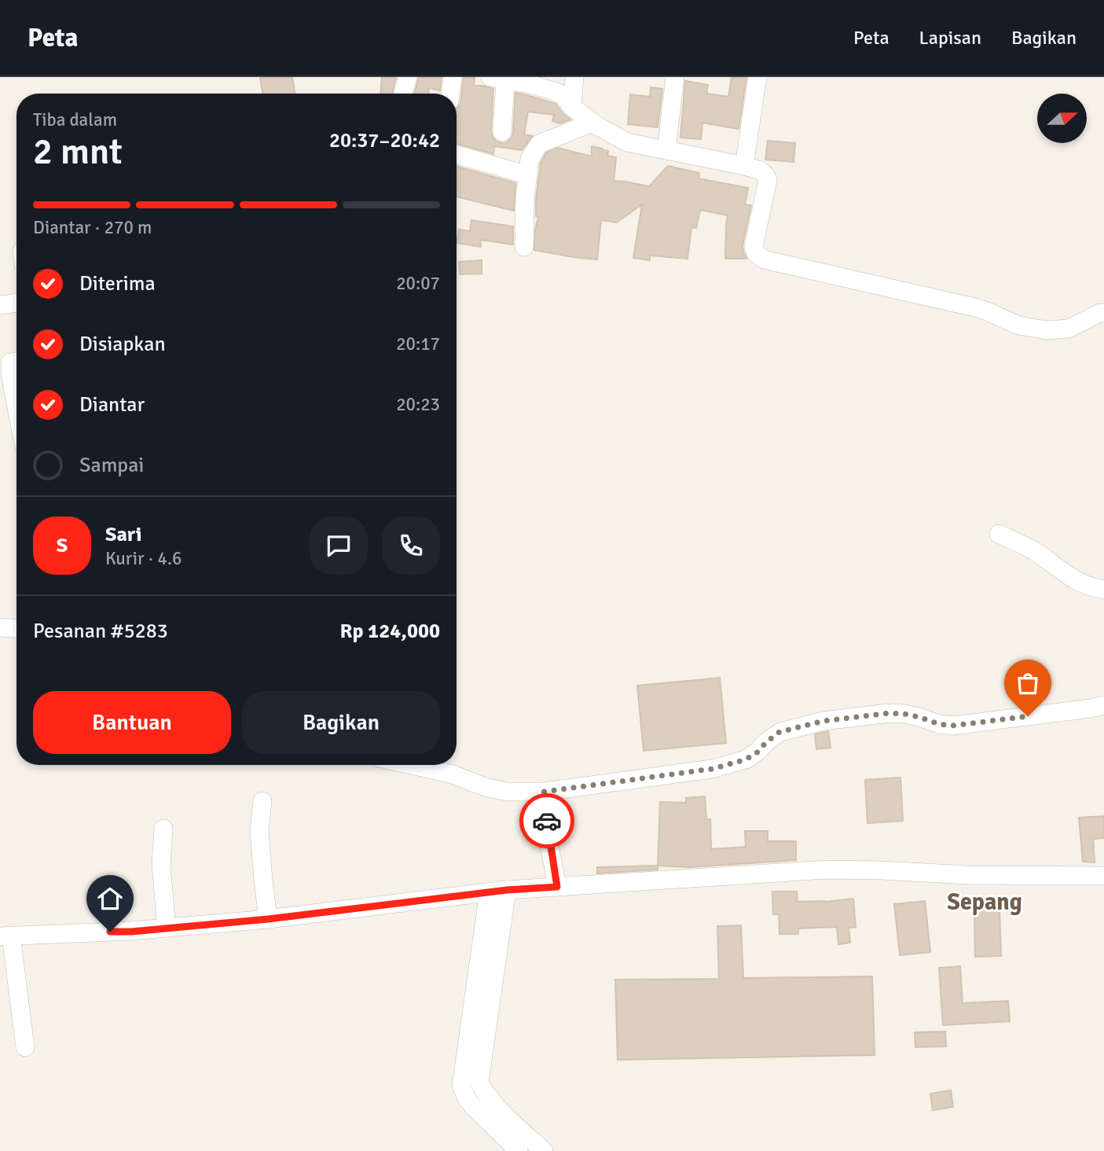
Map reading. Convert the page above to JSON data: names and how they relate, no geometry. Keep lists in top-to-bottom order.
{
  "districts": ["Sepang"],
  "north": "right",
  "page": {
    "header": "Peta",
    "nav": ["Peta", "Lapisan", "Bagikan"],
    "heading": ["2 mnt", "Tiba dalam", "20:37–20:42"],
    "panel": [
      "Sari",
      "Kurir · 4.6",
      "Pesanan #5283",
      "Rp 124,000"
    ],
    "bar": "Diantar · 270 m",
    "list": [
      ["Diterima", "20:07"],
      ["Disiapkan", "20:17"],
      ["Diantar", "20:23"],
      "Sampai"
    ],
    "round": "S",
    "buttons": ["Bantuan", "Bagikan"]
  }
}
